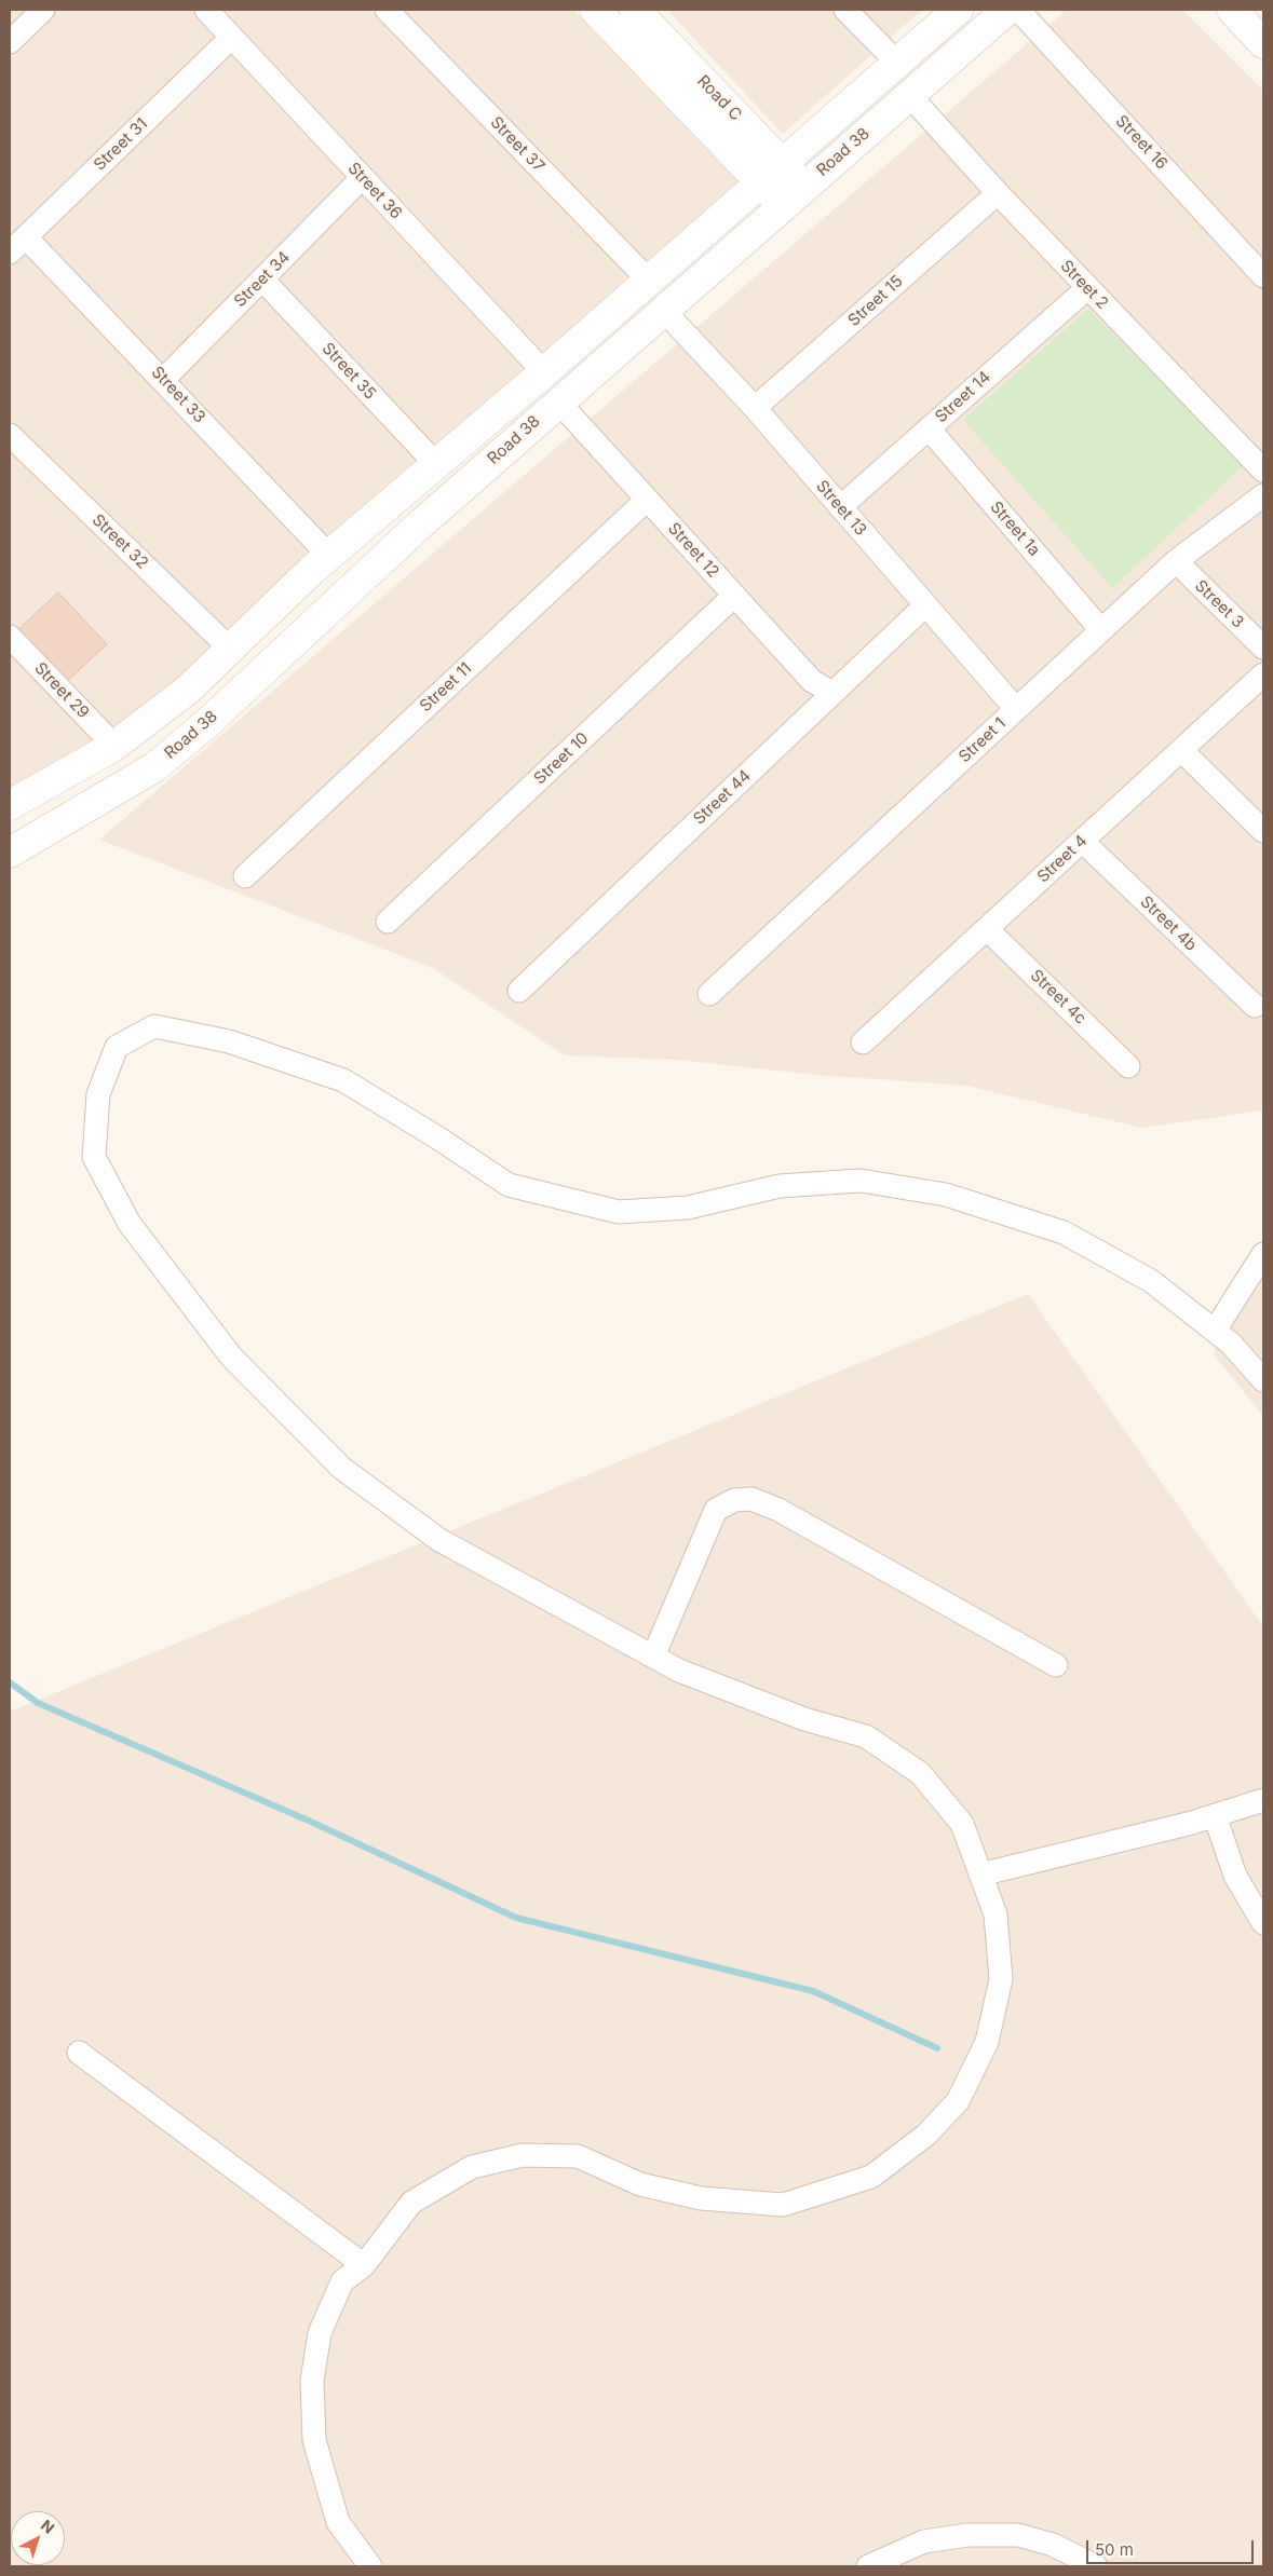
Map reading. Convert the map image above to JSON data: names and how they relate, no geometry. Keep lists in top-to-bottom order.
{
  "streets": {
    "main road": ["Road C", "Road 38"],
    "street": [
      "Street 16",
      "Street 31",
      "Street 37",
      "Street 36",
      "Street 34",
      "Street 2",
      "Street 15",
      "Street 35",
      "Street 33",
      "Street 14",
      "Street 13",
      "Street 1a",
      "Street 32",
      "Street 12",
      "Street 3",
      "Street 11",
      "Street 29",
      "Street 1",
      "Street 10",
      "Street 44",
      "Street 4",
      "Street 4b",
      "Street 4c"
    ]
  },
  "crossings": [
    ["Road C", "Road 38"],
    ["Street 31", "Street 36"],
    ["Street 31", "Street 33"],
    ["Street 37", "Road 38"],
    ["Road 38", "Street 36"],
    ["Road 38", "Street 2"],
    ["Road 38", "Street 35"],
    ["Road 38", "Street 33"],
    ["Road 38", "Street 13"],
    ["Road 38", "Street 32"],
    ["Road 38", "Street 12"],
    ["Road 38", "Street 29"],
    ["Street 36", "Street 34"],
    ["Street 34", "Street 35"],
    ["Street 34", "Street 33"],
    ["Street 2", "Street 15"],
    ["Street 2", "Street 14"],
    ["Street 15", "Street 13"],
    ["Street 14", "Street 13"],
    ["Street 14", "Street 1a"],
    ["Street 13", "Street 1"],
    ["Street 13", "Street 44"],
    ["Street 1a", "Street 1"],
    ["Street 12", "Street 11"],
    ["Street 12", "Street 10"],
    ["Street 12", "Street 44"],
    ["Street 3", "Street 1"],
    ["Street 4", "Street 4b"],
    ["Street 4", "Street 4c"]
  ],
  "scale_bar": "50 m",
  "north": "top right"
}
